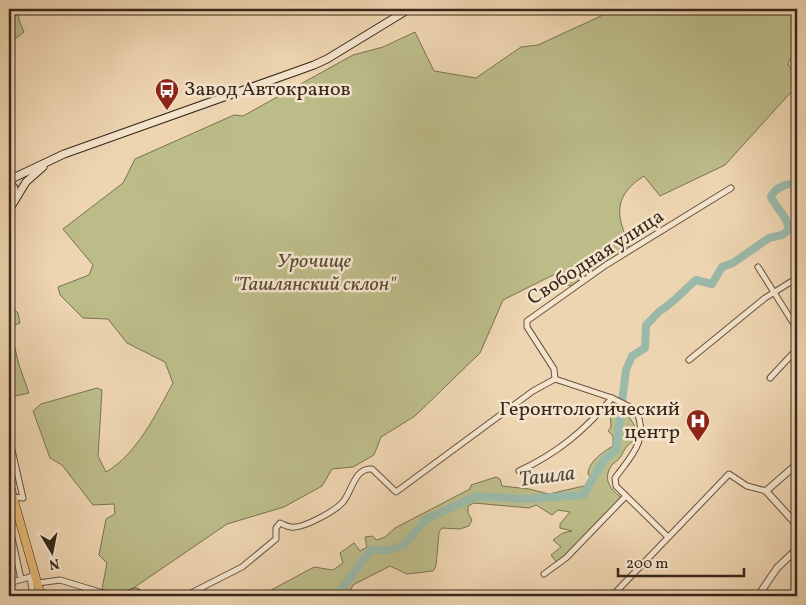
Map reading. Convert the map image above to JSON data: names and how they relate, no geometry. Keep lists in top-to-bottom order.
{
  "streets": {
    "street": ["Свободная улица"]
  },
  "water": ["Ташла"],
  "parks": ["Урочище \"Ташлянский склон\""],
  "places": {
    "bus stop": ["Завод Автокранов"],
    "hospital": ["Геронтологический центр"]
  },
  "scale_bar": "200 m",
  "north": "bottom"
}
